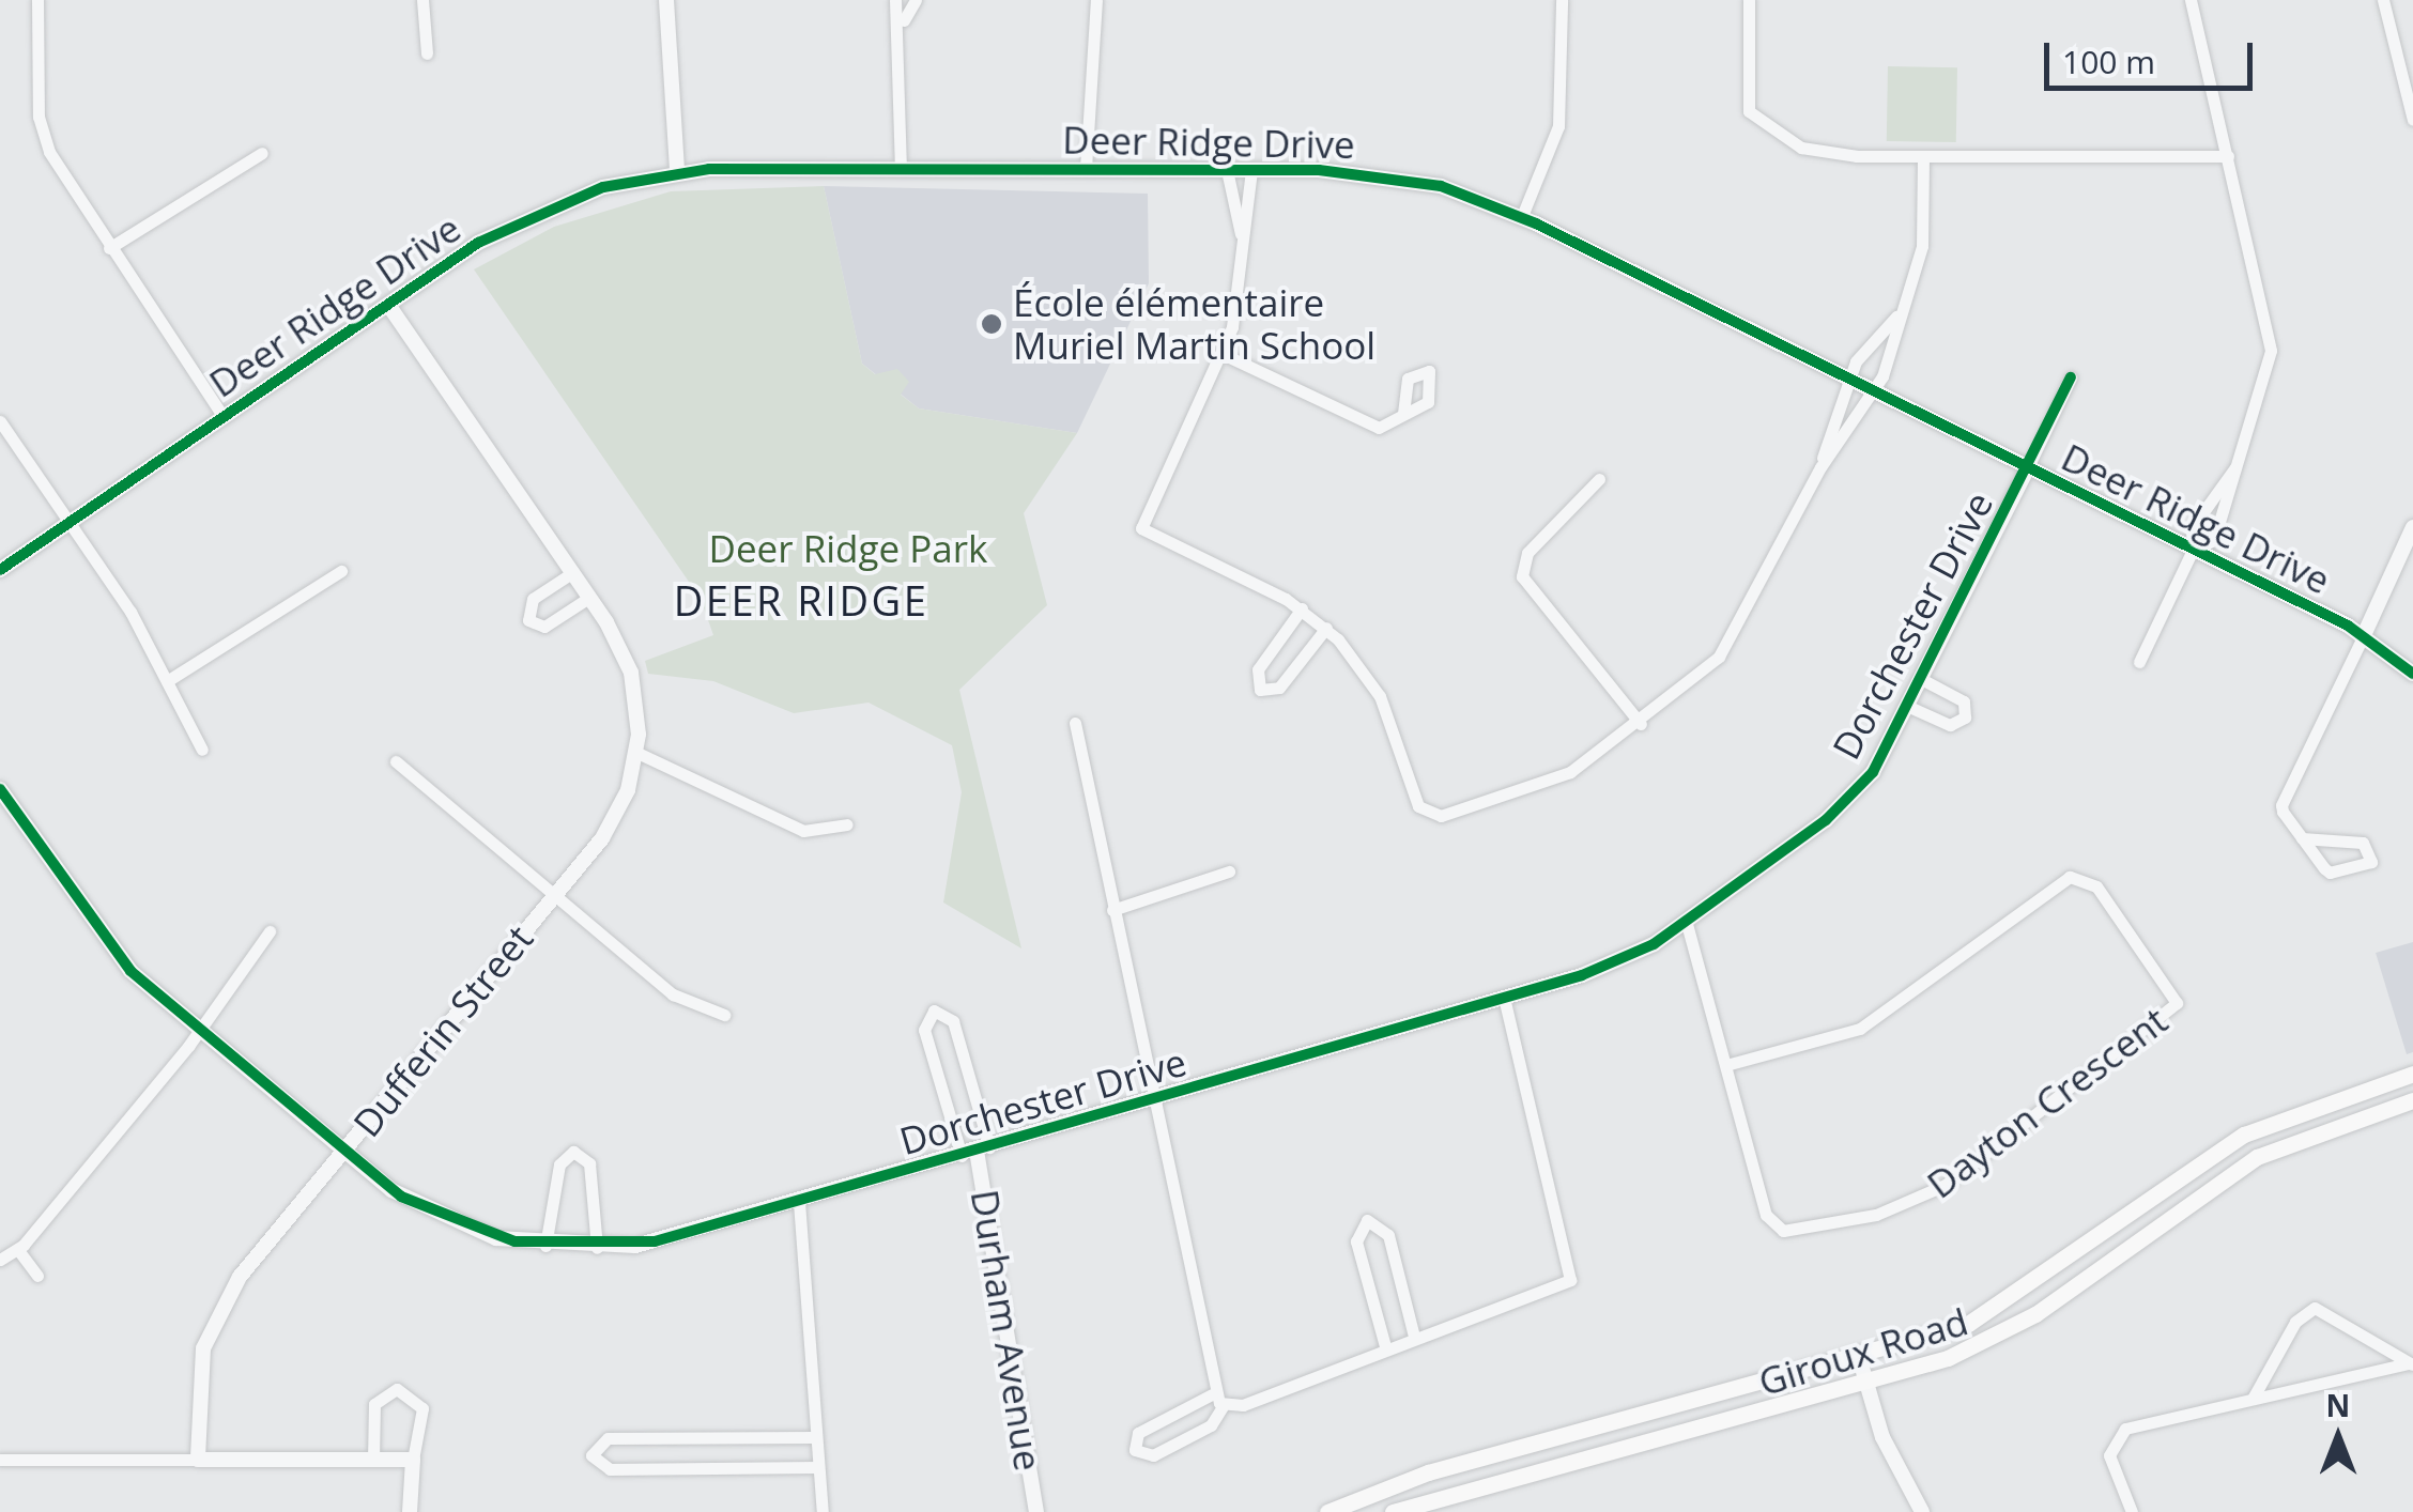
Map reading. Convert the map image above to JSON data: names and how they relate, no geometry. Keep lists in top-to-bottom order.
{
  "streets": {
    "main road": ["Giroux Road"],
    "street": [
      "Deer Ridge Drive",
      "Dorchester Drive",
      "Dufferin Street",
      "Dayton Crescent",
      "Durham Avenue"
    ]
  },
  "crossings": [
    ["Deer Ridge Drive", "Dorchester Drive"],
    ["Deer Ridge Drive", "Dufferin Street"],
    ["Dorchester Drive", "Dufferin Street"],
    ["Dorchester Drive", "Dayton Crescent"],
    ["Dorchester Drive", "Durham Avenue"]
  ],
  "districts": ["DEER RIDGE"],
  "parks": ["Deer Ridge Park"],
  "places": ["École élémentaire Muriel Martin School"],
  "scale_bar": "100 m",
  "north": "top"
}
